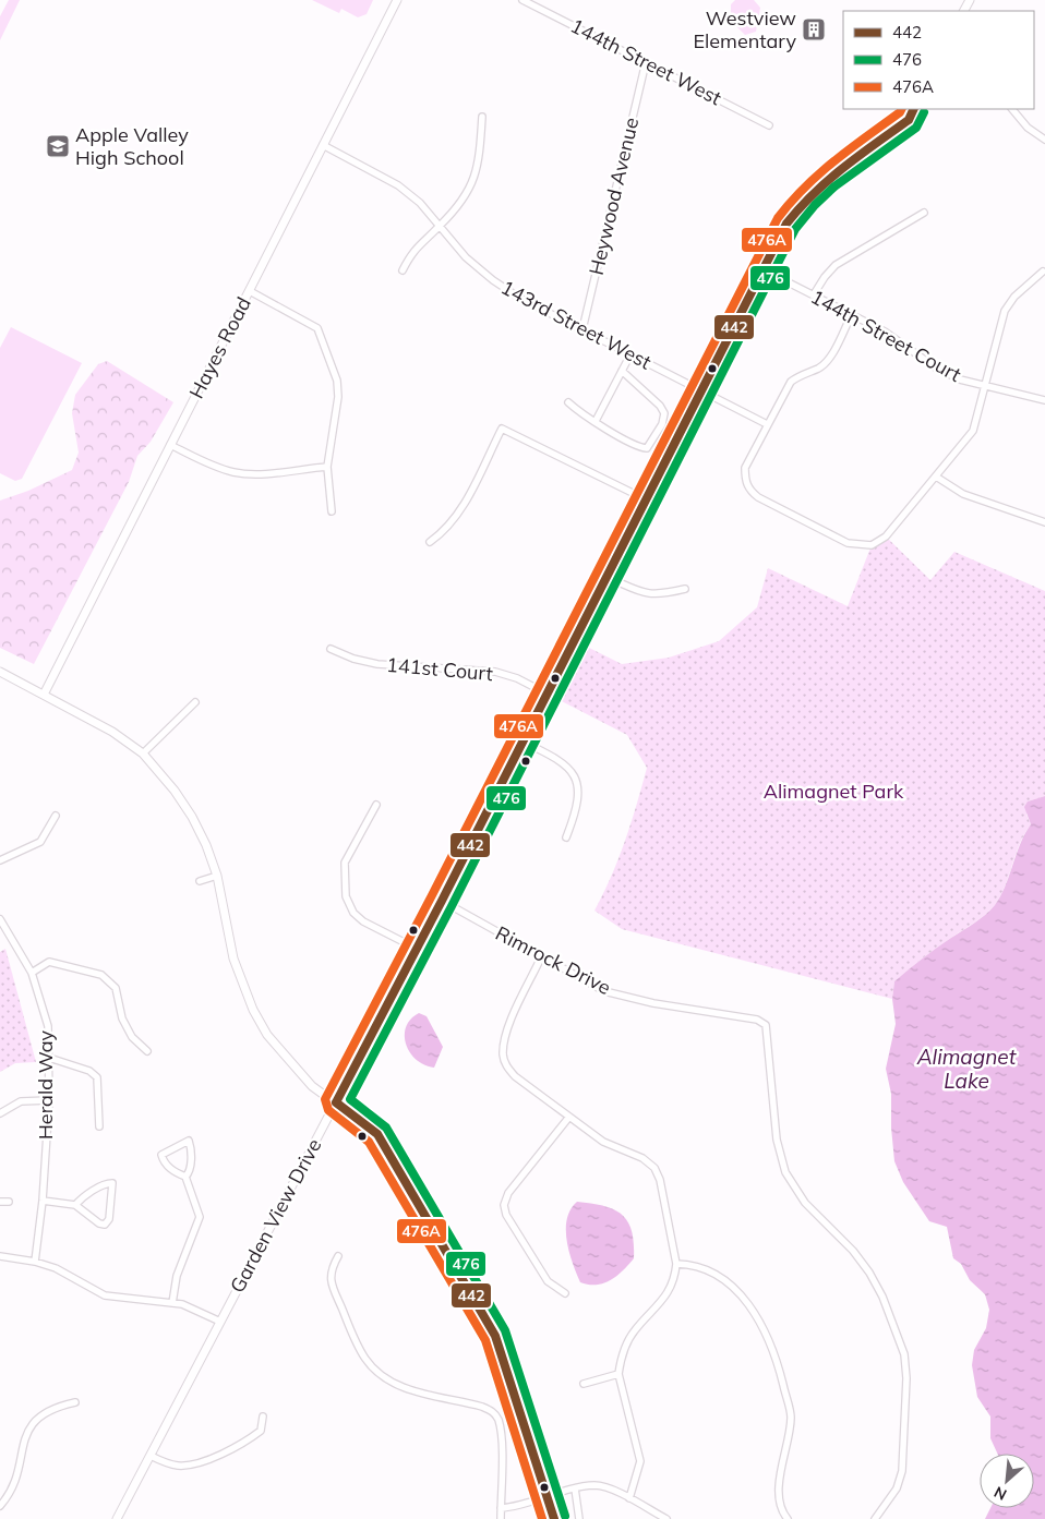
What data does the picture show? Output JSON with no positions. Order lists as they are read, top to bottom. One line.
{"streets":{"street":["144th Street West","Heywood Avenue","143rd Street West","144th Street Court","Hayes Road","141st Court","Rimrock Drive","Herald Way","Garden View Drive"]},"crossings":[["144th Street West","Heywood Avenue"],["Heywood Avenue","143rd Street West"],["143rd Street West","Hayes Road"],["143rd Street West","Garden View Drive"],["144th Street Court","Garden View Drive"],["141st Court","Garden View Drive"],["Rimrock Drive","Garden View Drive"]],"water":["Alimagnet Lake"],"parks":["Alimagnet Park"],"places":{"building":["Westview Elementary"],"school or university":["Apple Valley High School"]},"lines":["transit line 442","transit line 476A","transit line 476"],"legend":["442","476","476A"],"north":"bottom left"}
